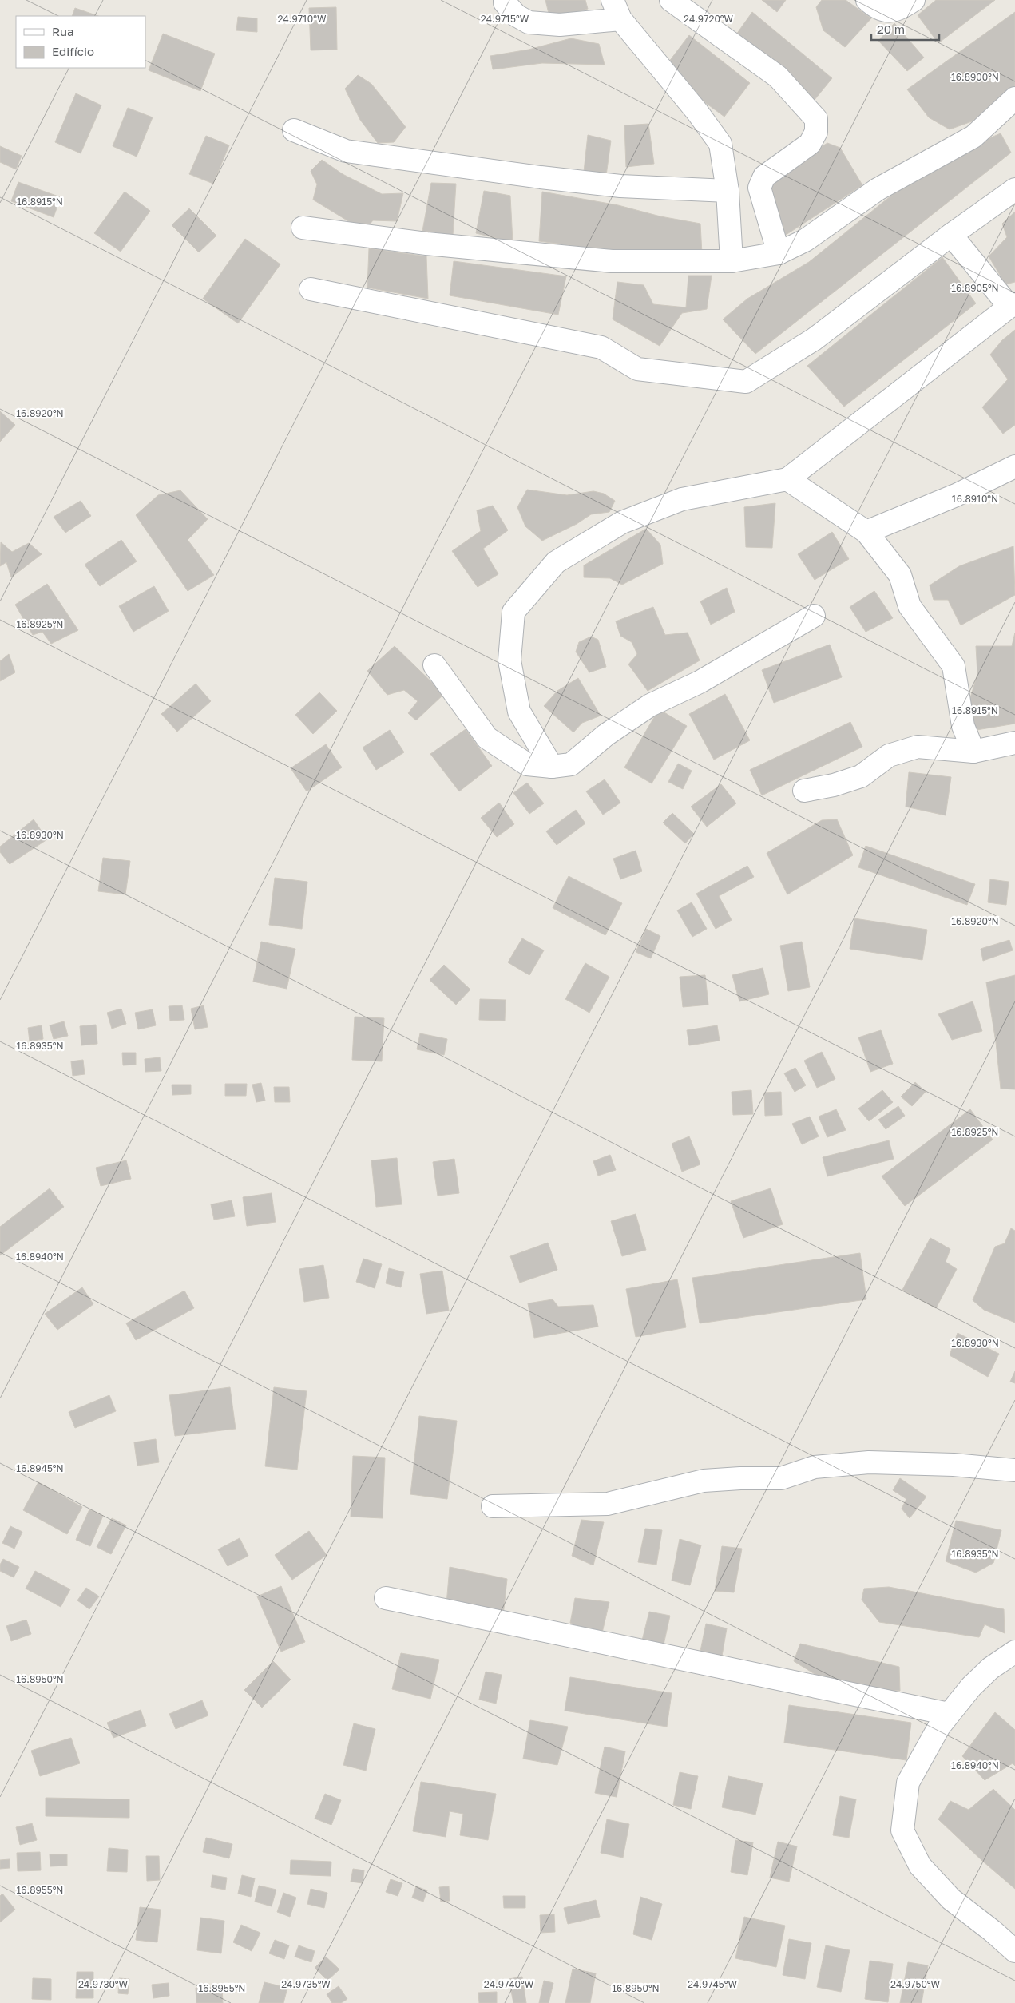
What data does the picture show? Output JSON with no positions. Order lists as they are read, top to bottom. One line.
{"legend":["Rua","Edifício"],"scale_bar":"20 m","coordinates":["24.9710°W","24.9715°W","24.9720°W","16.8900°N","16.8915°N","16.8905°N","16.8920°N","16.8910°N","16.8925°N","16.8930°N","16.8935°N","16.8940°N","16.8945°N","16.8950°N","16.8955°N","24.9730°W","24.9735°W","24.9740°W","24.9745°W","24.9750°W"]}
